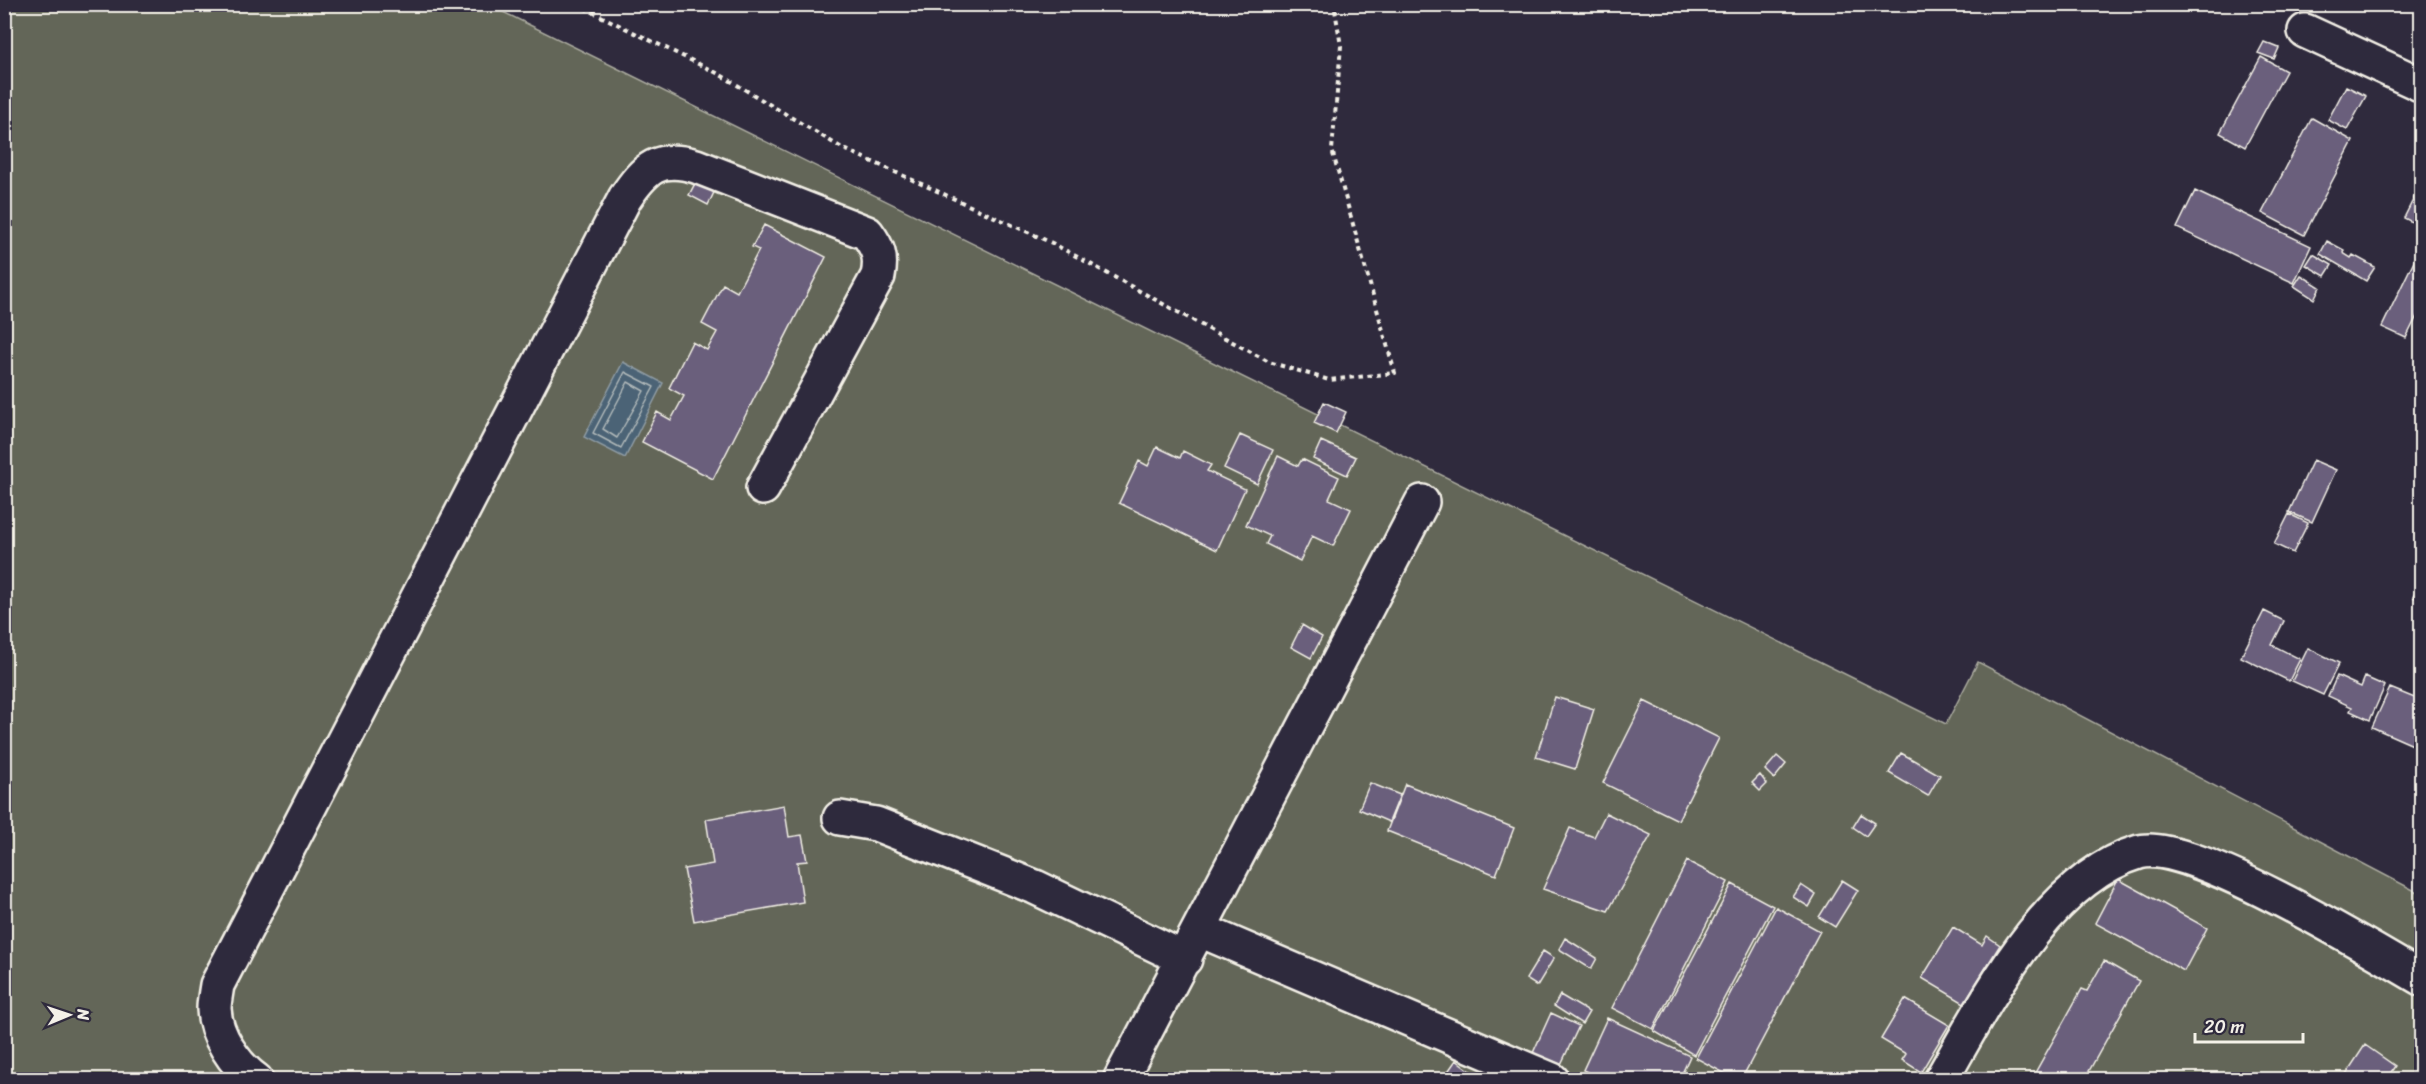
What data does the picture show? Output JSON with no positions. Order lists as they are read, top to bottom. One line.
{"scale_bar":"20 m","north":"right"}
